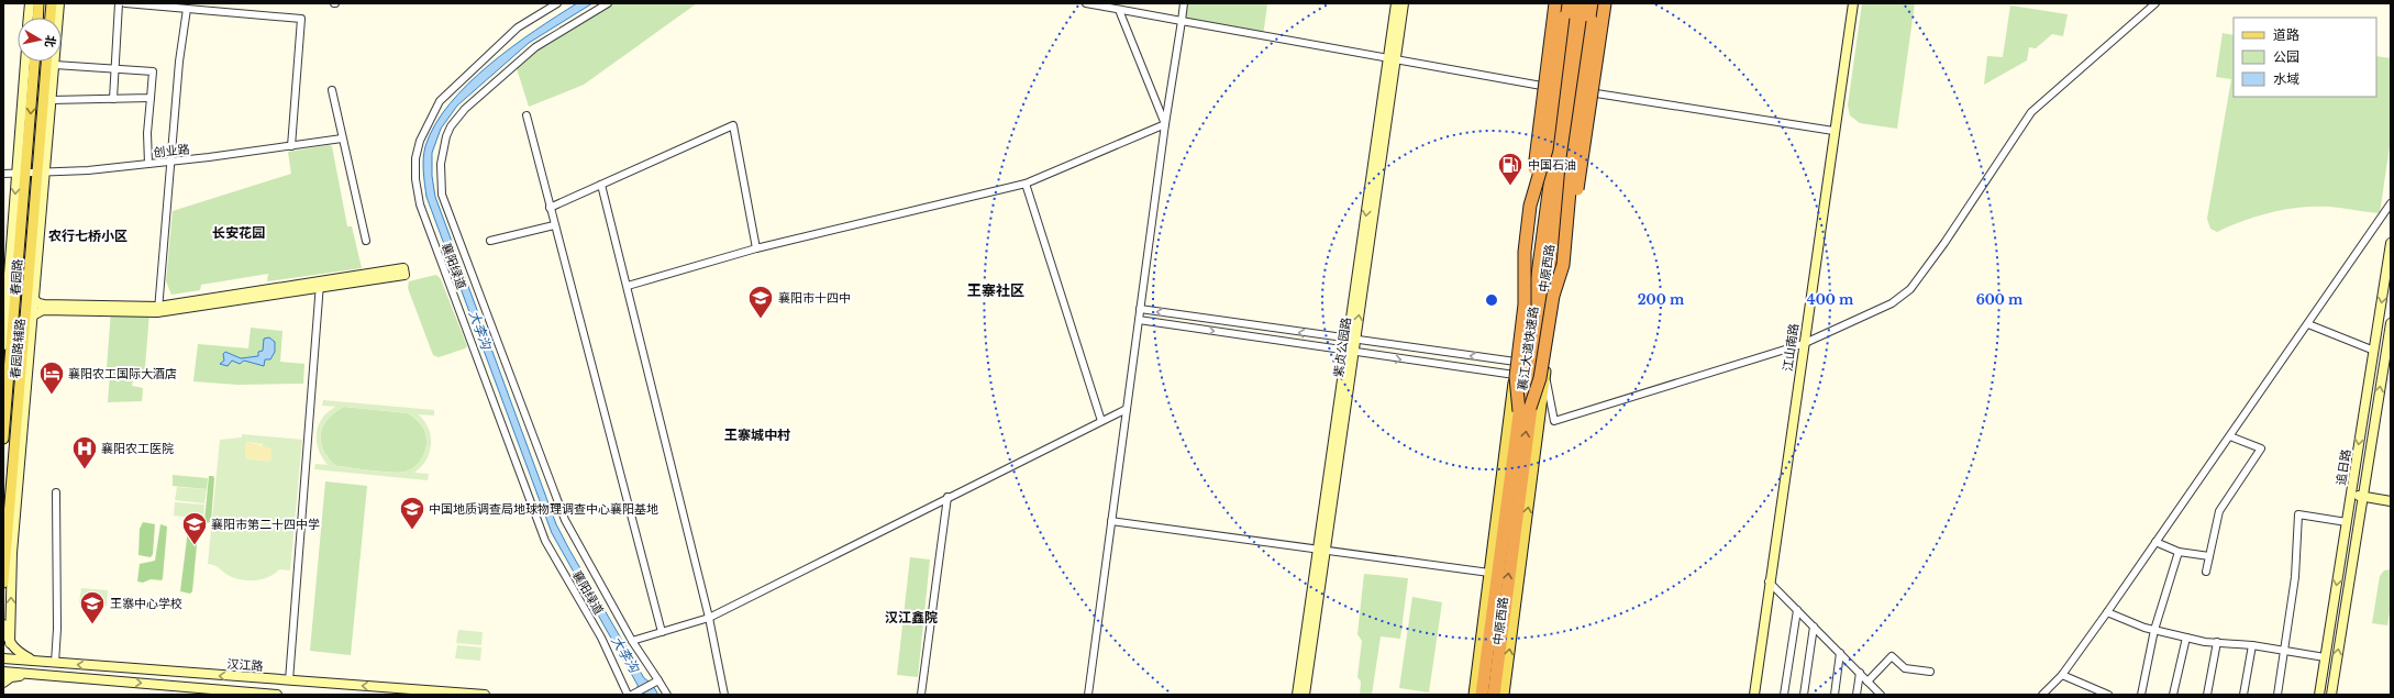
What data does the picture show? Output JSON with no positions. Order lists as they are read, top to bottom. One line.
{"streets":{"highway":["襄江大道快速路"],"main road":["中原西路","春园路"],"street":["创业路","襄阳绿道","紫贞公园路","江山南路","春园路辅路","追日路","汉江路"]},"crossings":[["创业路","春园路"],["春园路","春园路辅路"]],"districts":["长安花园","农行七桥小区","王寨社区","王寨城中村","汉江鑫院"],"water":["大李沟"],"places":{"fuel station":["中国石油"],"school or university":["襄阳市十四中","中国地质调查局地球物理调查中心襄阳基地","襄阳市第二十四中学","王寨中心学校"],"hotel":["襄阳农工国际大酒店"],"hospital":["襄阳农工医院"]},"legend":["道路","公园","水域"],"north":"right","rings":["200 m","400 m","600 m"]}
